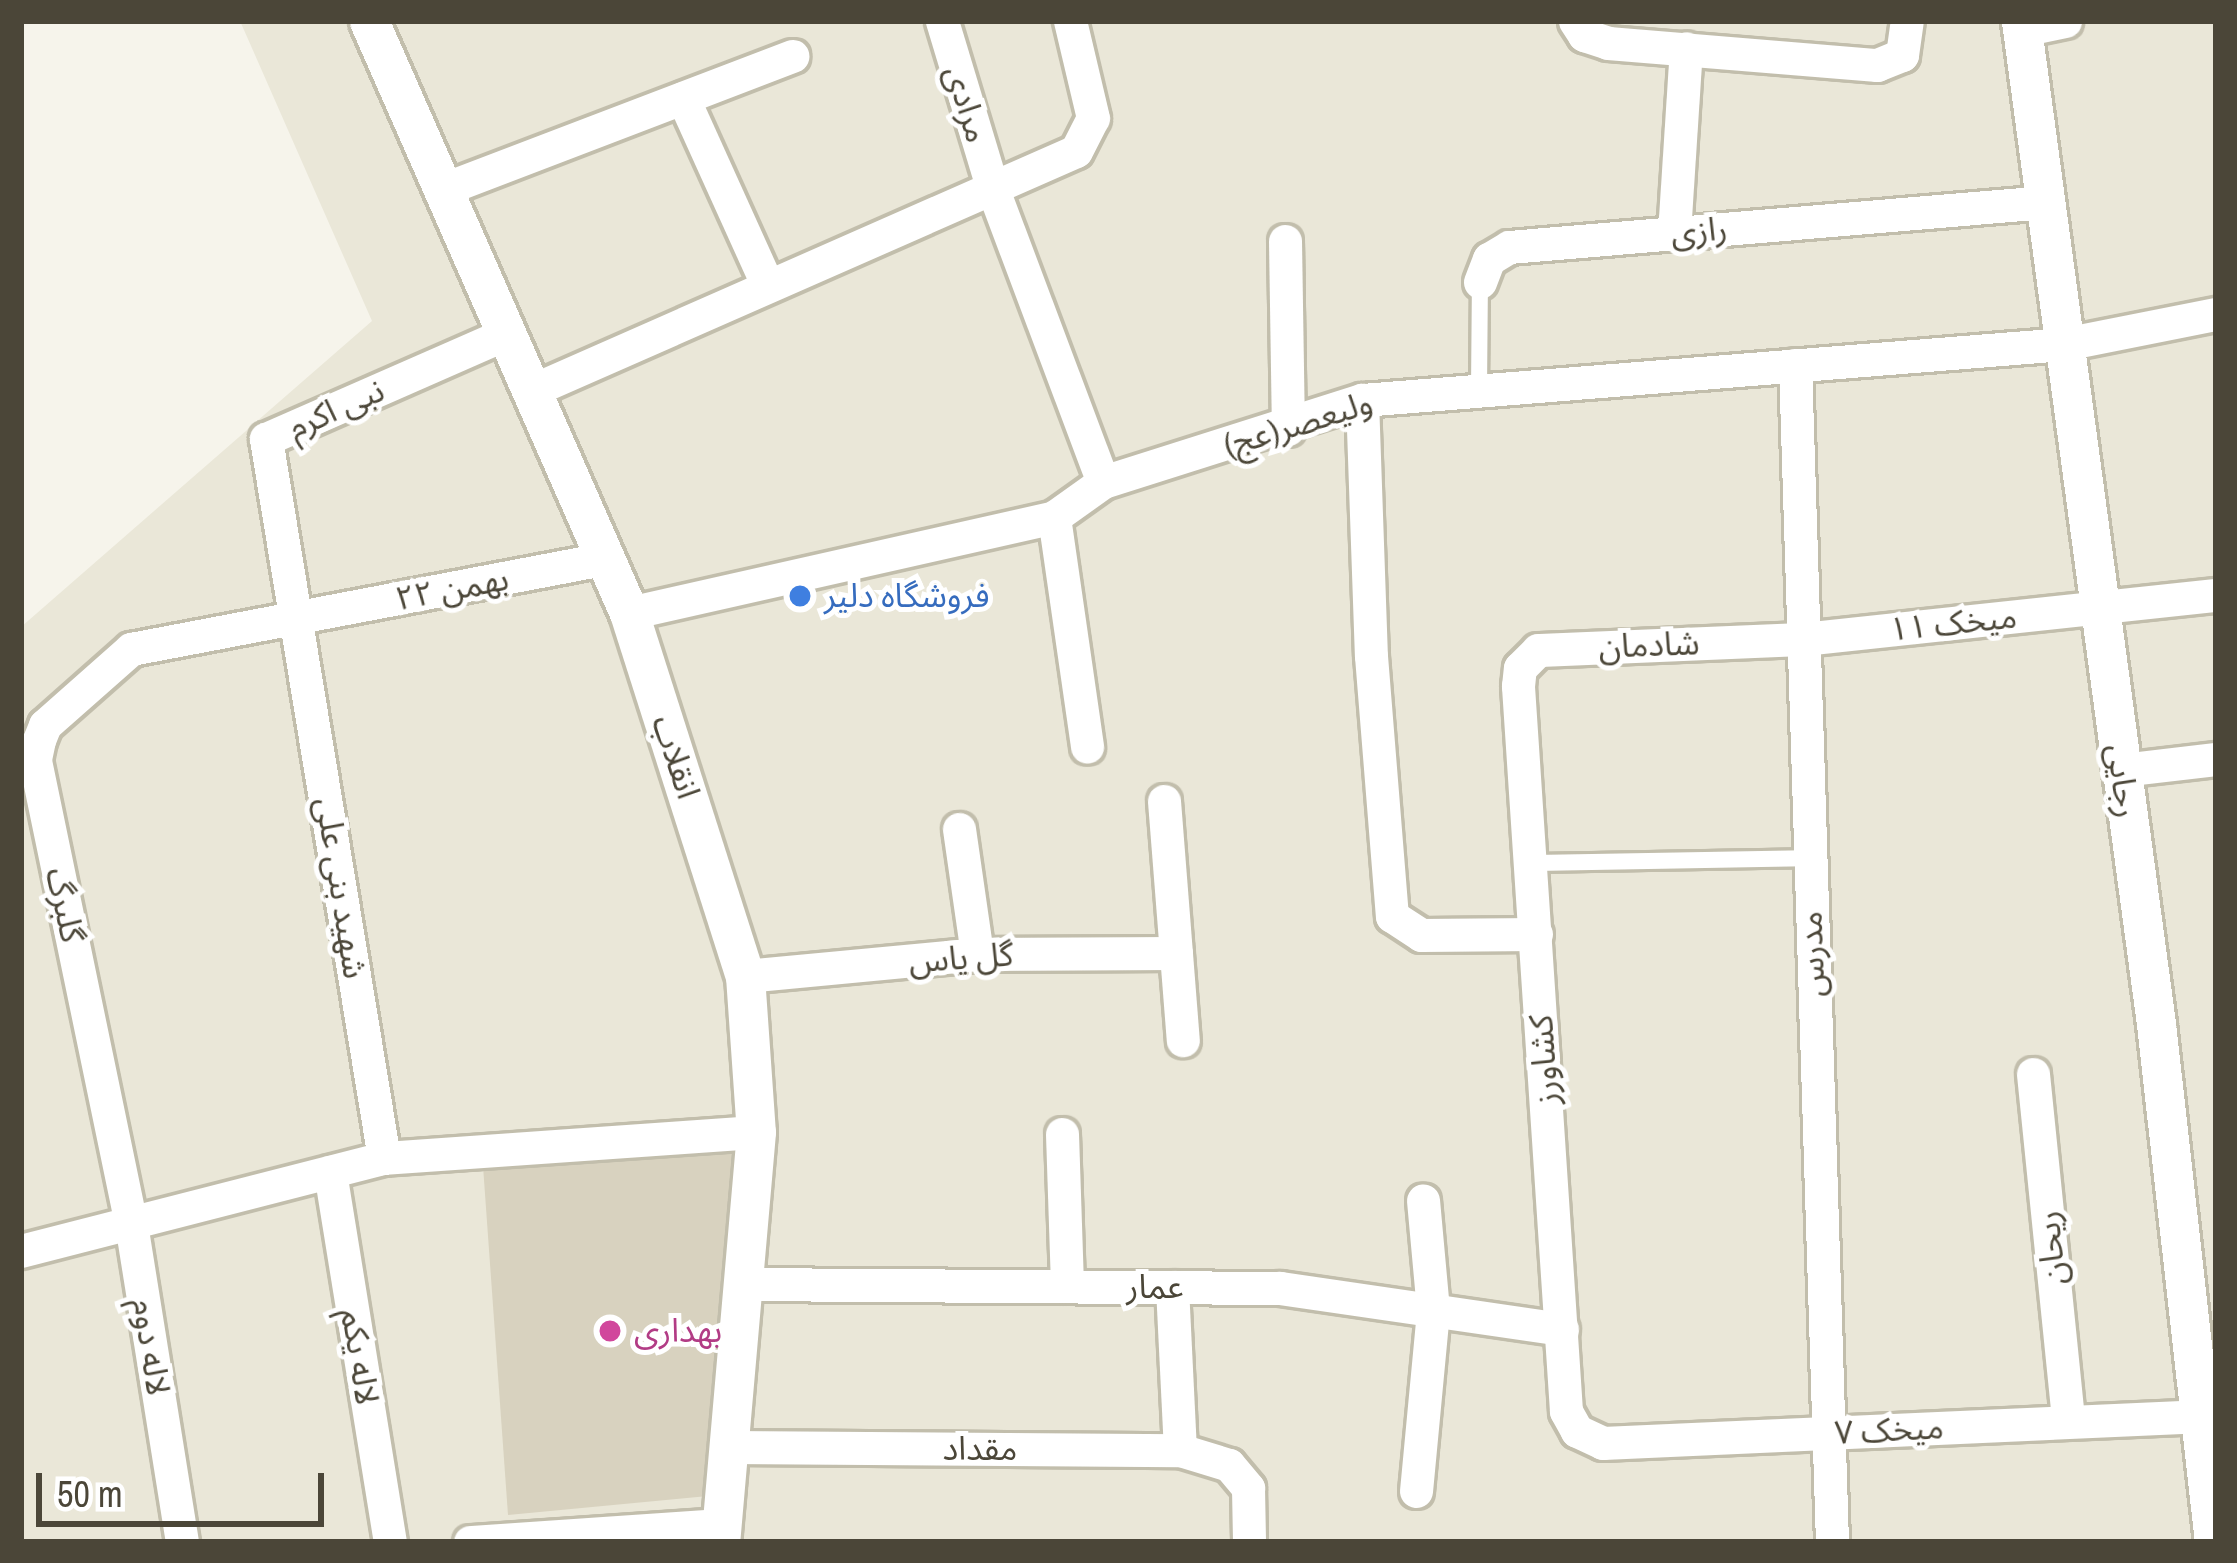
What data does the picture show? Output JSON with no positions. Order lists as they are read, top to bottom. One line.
{"streets":{"street":["مرادی","رازی","نبی اکرم","ولیعصر(عج)","۲۲ بهمن","میخک ۱۱","شادمان","انقلاب","رجایی","شهید بنی علی","گلبرگ","مدرس","گل یاس","کشاورز","ریحان","عمار","لاله دوم","لاله یکم","میخک ۷","مقداد"]},"crossings":[["مرادی","ولیعصر(عج)"],["رازی","ولیعصر(عج)"],["رازی","رجایی"],["نبی اکرم","۲۲ بهمن"],["نبی اکرم","انقلاب"],["نبی اکرم","شهید بنی علی"],["نبی اکرم","گلبرگ"],["ولیعصر(عج)","انقلاب"],["ولیعصر(عج)","رجایی"],["ولیعصر(عج)","مدرس"],["۲۲ بهمن","انقلاب"],["۲۲ بهمن","شهید بنی علی"],["۲۲ بهمن","گلبرگ"],["میخک ۱۱","شادمان"],["میخک ۱۱","رجایی"],["میخک ۱۱","مدرس"],["شادمان","مدرس"],["شادمان","کشاورز"],["انقلاب","گل یاس"],["انقلاب","عمار"],["انقلاب","مقداد"],["رجایی","میخک ۷"],["شهید بنی علی","گلبرگ"],["گلبرگ","لاله دوم"],["مدرس","میخک ۷"],["کشاورز","عمار"],["کشاورز","میخک ۷"],["ریحان","میخک ۷"]],"places":["فروشگاه دلیر","بهداری"],"scale_bar":"50 m"}
